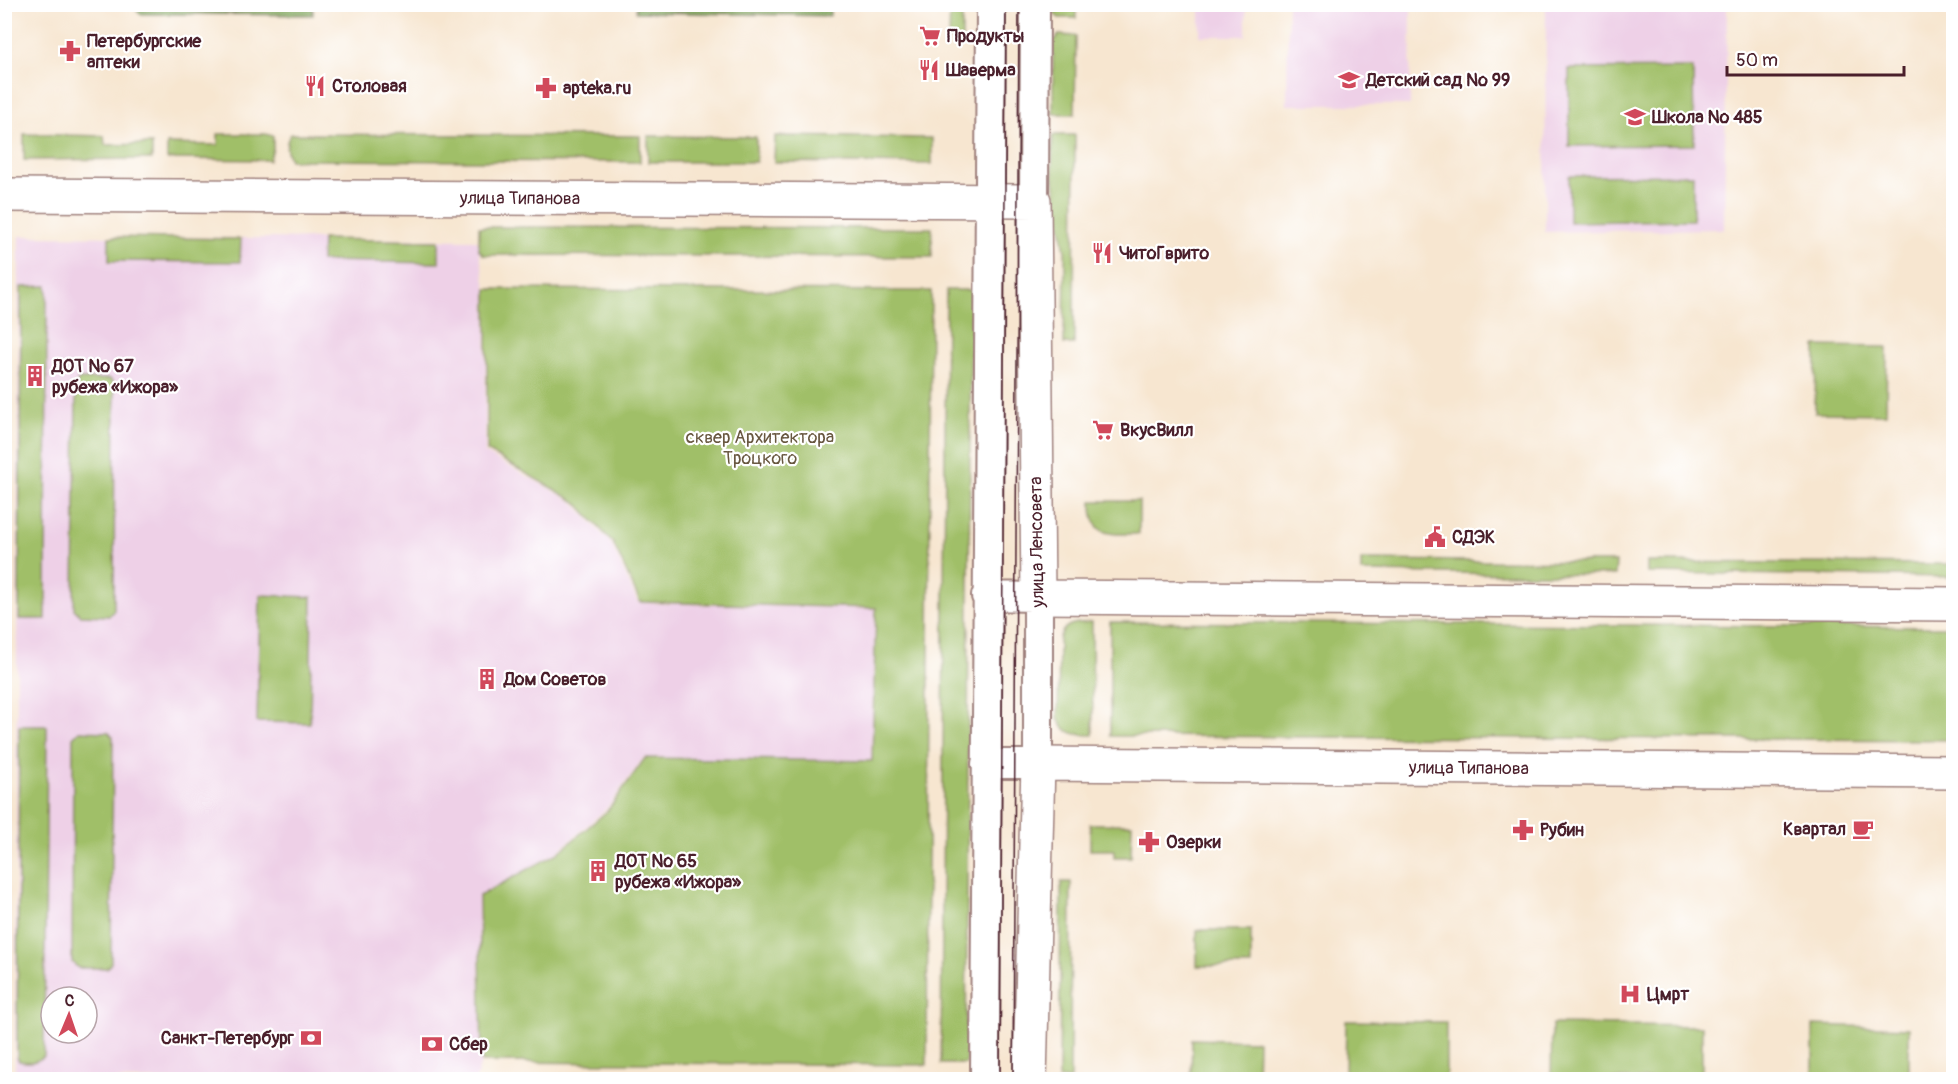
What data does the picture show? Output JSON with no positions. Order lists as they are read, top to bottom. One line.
{"streets":{"main road":["улица Типанова","улица Ленсовета"]},"crossings":[["улица Типанова","улица Ленсовета"]],"parks":["сквер Архитектора Троцкого"],"places":{"supermarket":["Продукты","ВкусВилл"],"pharmacy":["Петербургские аптеки","apteka.ru","Рубин","Озерки"],"restaurant":["Шаверма","Столовая","ЧитоГврито"],"school or university":["Детский сад № 99","Школа № 485"],"building":["ДОТ № 67 рубежа «Ижора»","Дом Советов","ДОТ № 65 рубежа «Ижора»"],"public building":["СДЭК"],"cafe":["Квартал"],"hospital":["Цмрт"],"bank":["Санкт-Петербург","Сбер"]},"scale_bar":"50 m","north":"top"}
